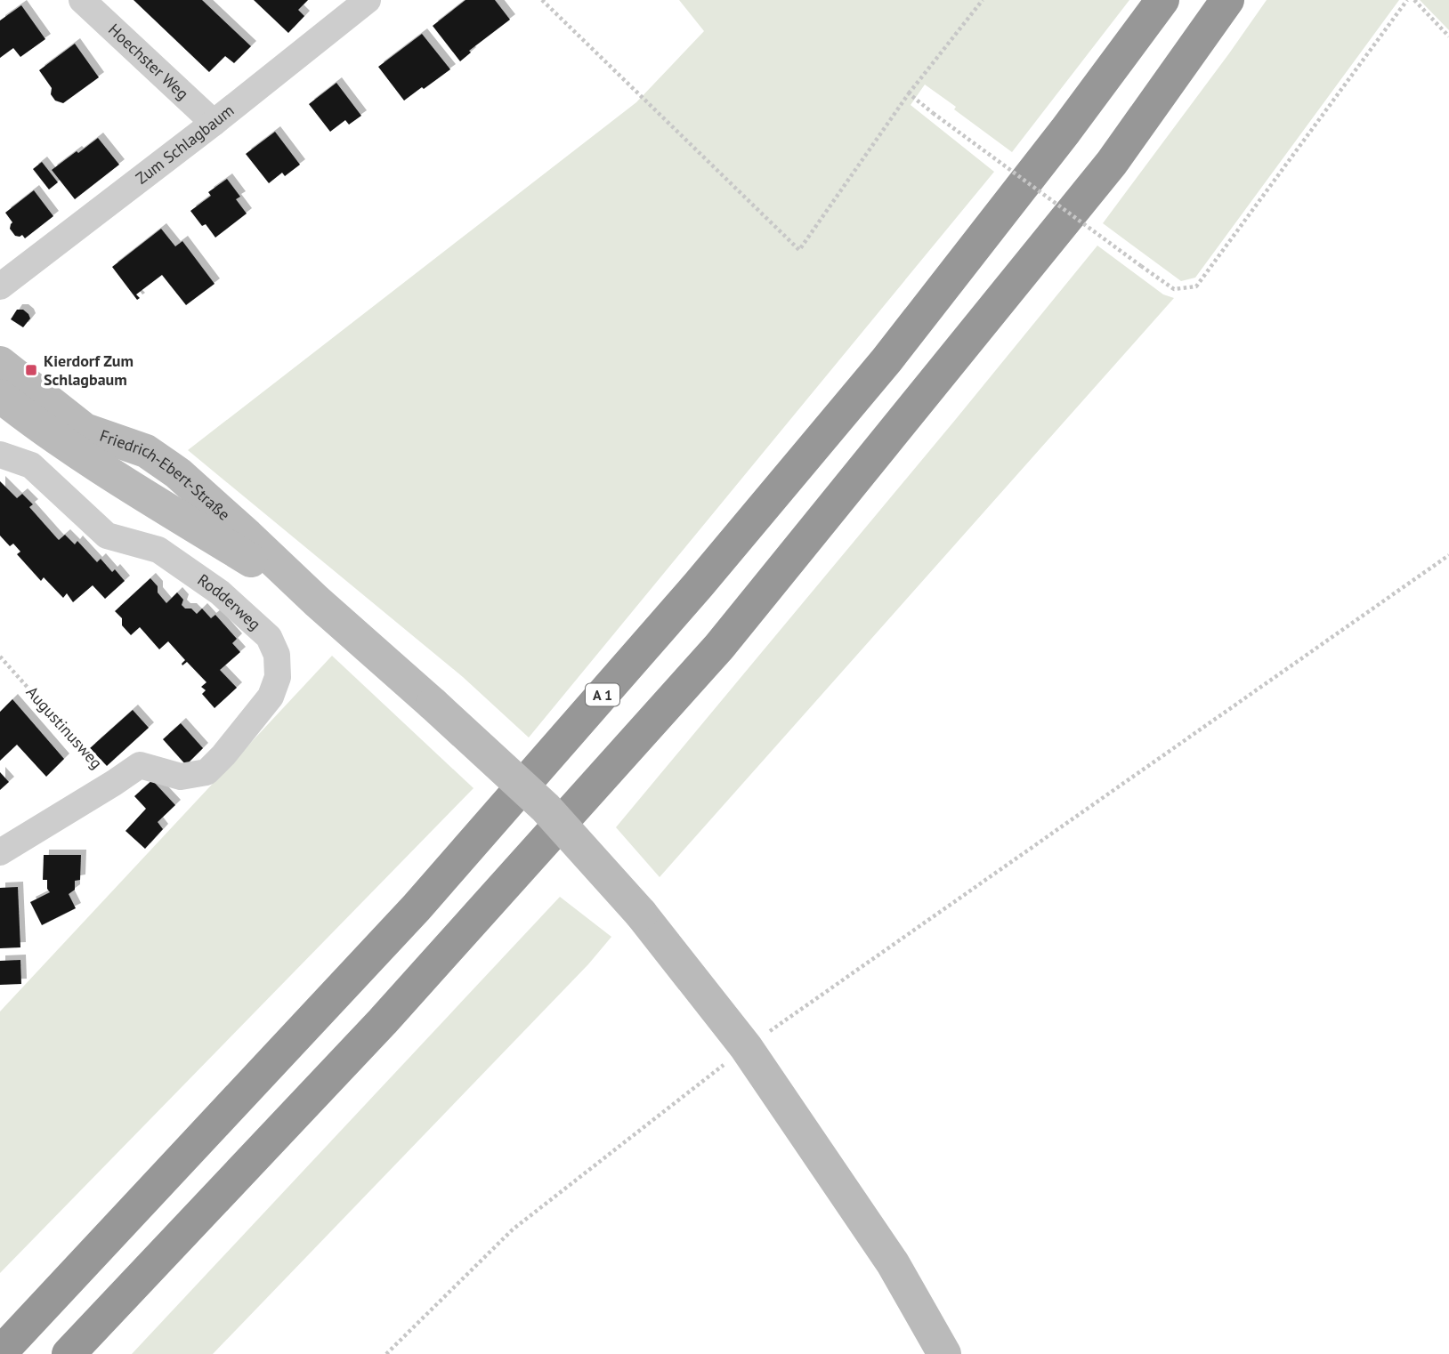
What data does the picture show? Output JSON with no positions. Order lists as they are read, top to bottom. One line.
{"streets":{"highway":["A 1"],"main road":["Friedrich-Ebert-Straße"],"street":["Hoechster Weg","Zum Schlagbaum","Rodderweg","Augustinusweg"]},"crossings":[["Hoechster Weg","Zum Schlagbaum"],["Rodderweg","Augustinusweg"]],"places":{"transit":["Kierdorf Zum Schlagbaum"]}}
